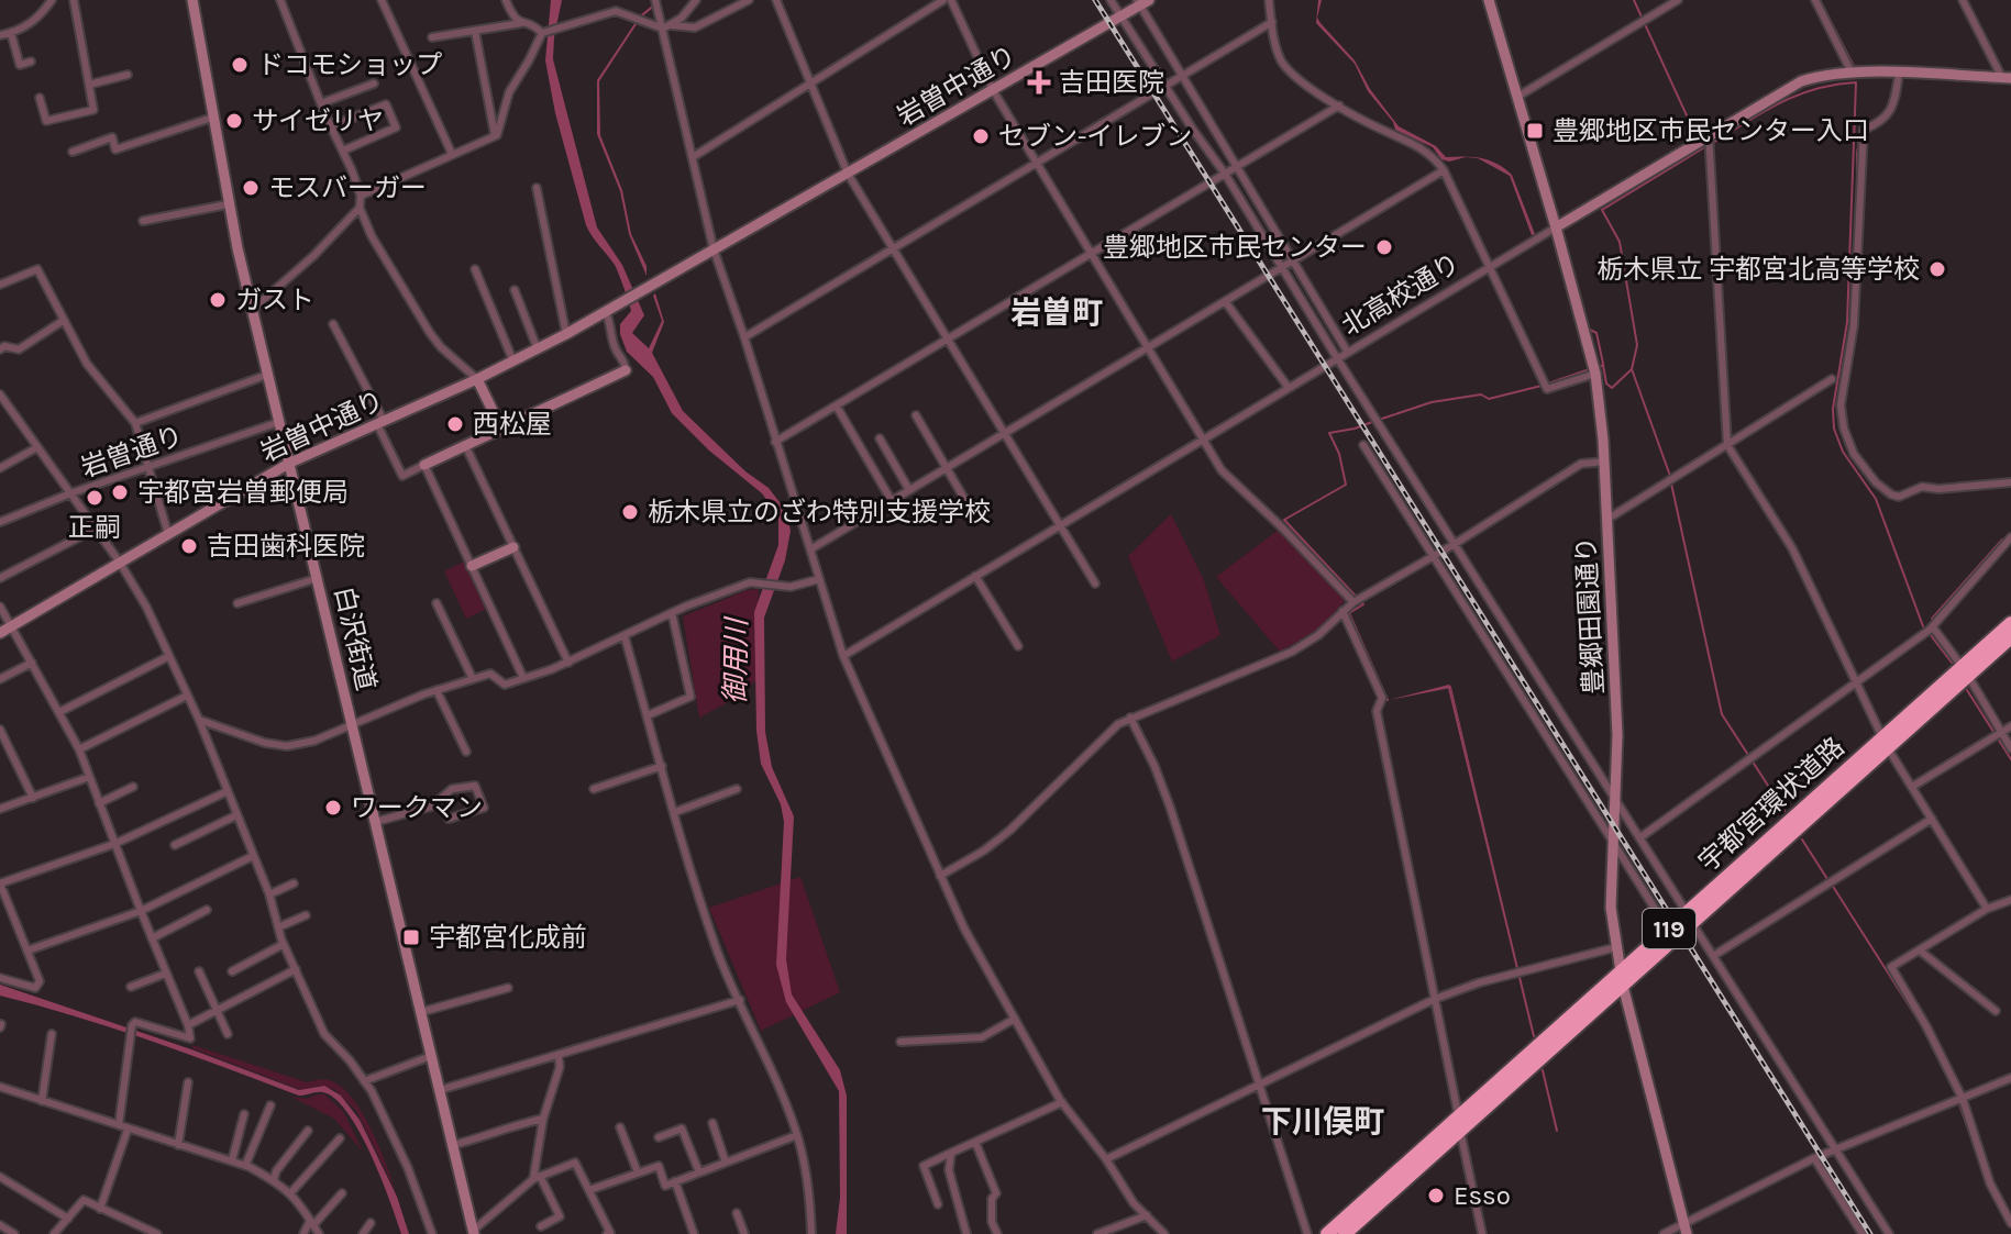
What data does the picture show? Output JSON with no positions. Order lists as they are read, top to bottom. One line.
{"streets":{"highway":["宇都宮環状道路","119"],"street":["岩曽中通り","北高校通り","岩曽通り","豊郷田園通り","白沢街道"]},"crossings":[["岩曽中通り","白沢街道"],["北高校通り","豊郷田園通り"],["岩曽通り","白沢街道"],["豊郷田園通り","宇都宮環状道路"]],"districts":["岩曽町","下川俣町"],"water":["御用川"],"places":{"other":["ドコモショップ","サイゼリヤ","セブン-イレブン","モスバーガー","豊郷地区市民センター","栃木県立 宇都宮北高等学校","ガスト","西松屋","宇都宮岩曽郵便局","正嗣","栃木県立のざわ特別支援学校","吉田歯科医院","ワークマン","Esso"],"health":["吉田医院"],"transit":["豊郷地区市民センター入口","宇都宮化成前"]}}
